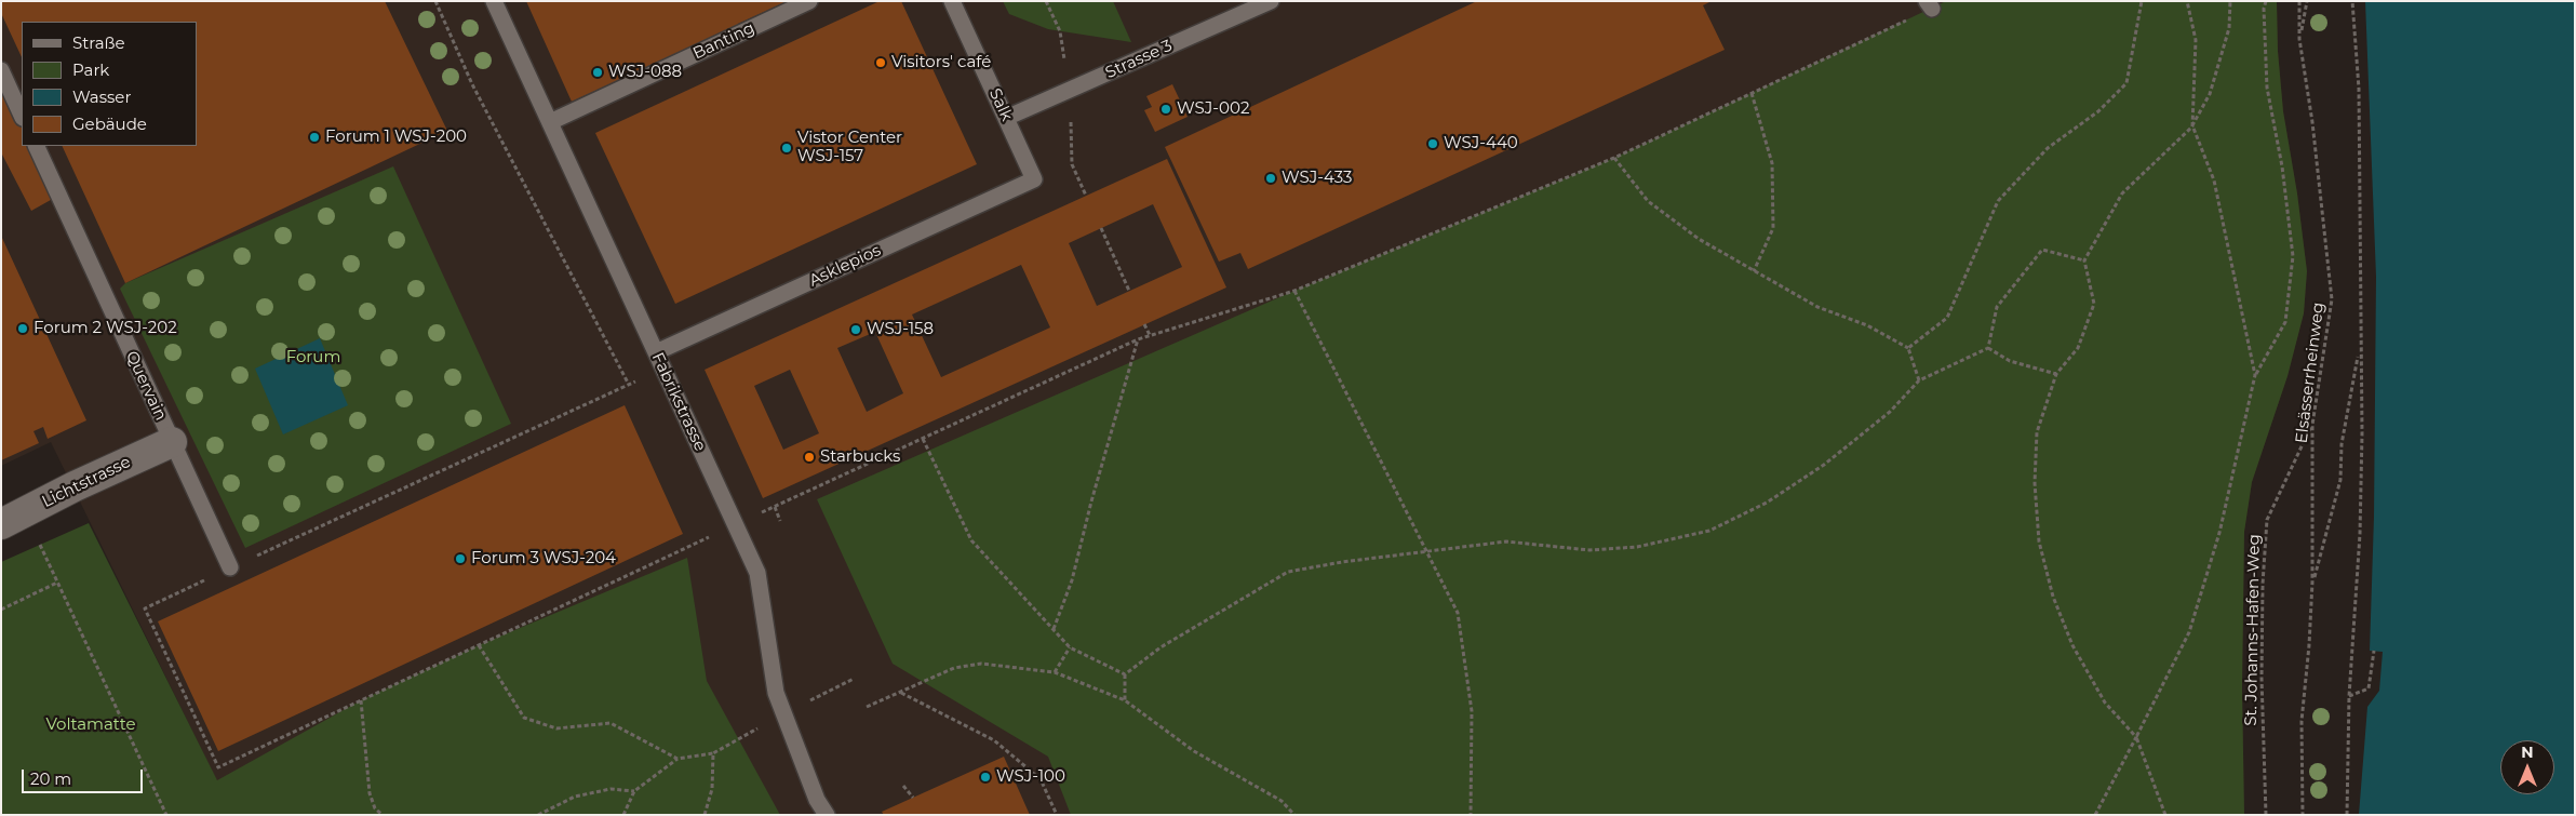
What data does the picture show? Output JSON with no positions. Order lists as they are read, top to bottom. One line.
{"streets":{"street":["Lichtstrasse"],"lane":["Banting","Strasse 3","Salk","Asklepios","Quervain","Fabrikstrasse"],"path":["Elsässerrheinweg","St. Johanns-Hafen-Weg"]},"crossings":[["Banting","Fabrikstrasse"],["Strasse 3","Salk"],["Salk","Asklepios"],["Asklepios","Fabrikstrasse"],["Elsässerrheinweg","St. Johanns-Hafen-Weg"],["Quervain","Lichtstrasse"]],"parks":["Forum","Voltamatte"],"places":["Visitors' café","WSJ-088","WSJ-002","Forum 1 WSJ-200","WSJ-440","Vistor Center WSJ-157","WSJ-433","Forum 2 WSJ-202","WSJ-158","Starbucks","Forum 3 WSJ-204","WSJ-100"],"legend":["Straße","Park","Wasser","Gebäude"],"scale_bar":"20 m","north":"top"}
